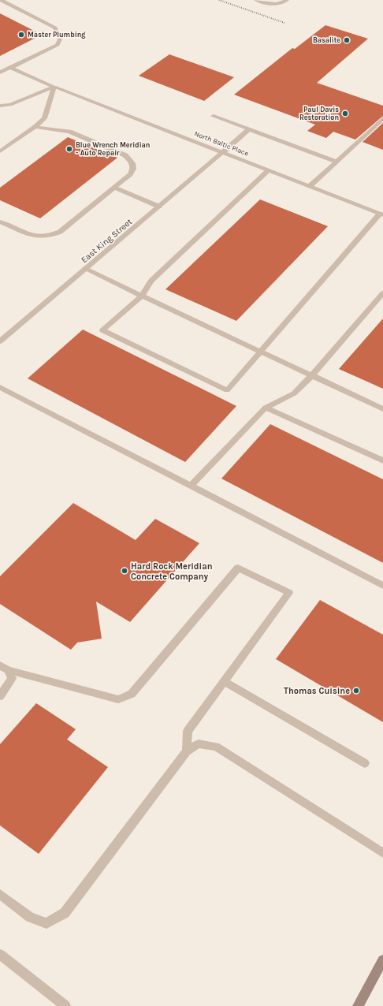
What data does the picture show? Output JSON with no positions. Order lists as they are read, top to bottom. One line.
{"streets":{"street":["North Baltic Place","East King Street"]},"crossings":[["North Baltic Place","East King Street"]],"places":["Master Plumbing","Basalite","Paul Davis Restoration","Blue Wrench Meridian - Auto Repair","Hard Rock Meridian Concrete Company","Thomas Cuisine"]}
